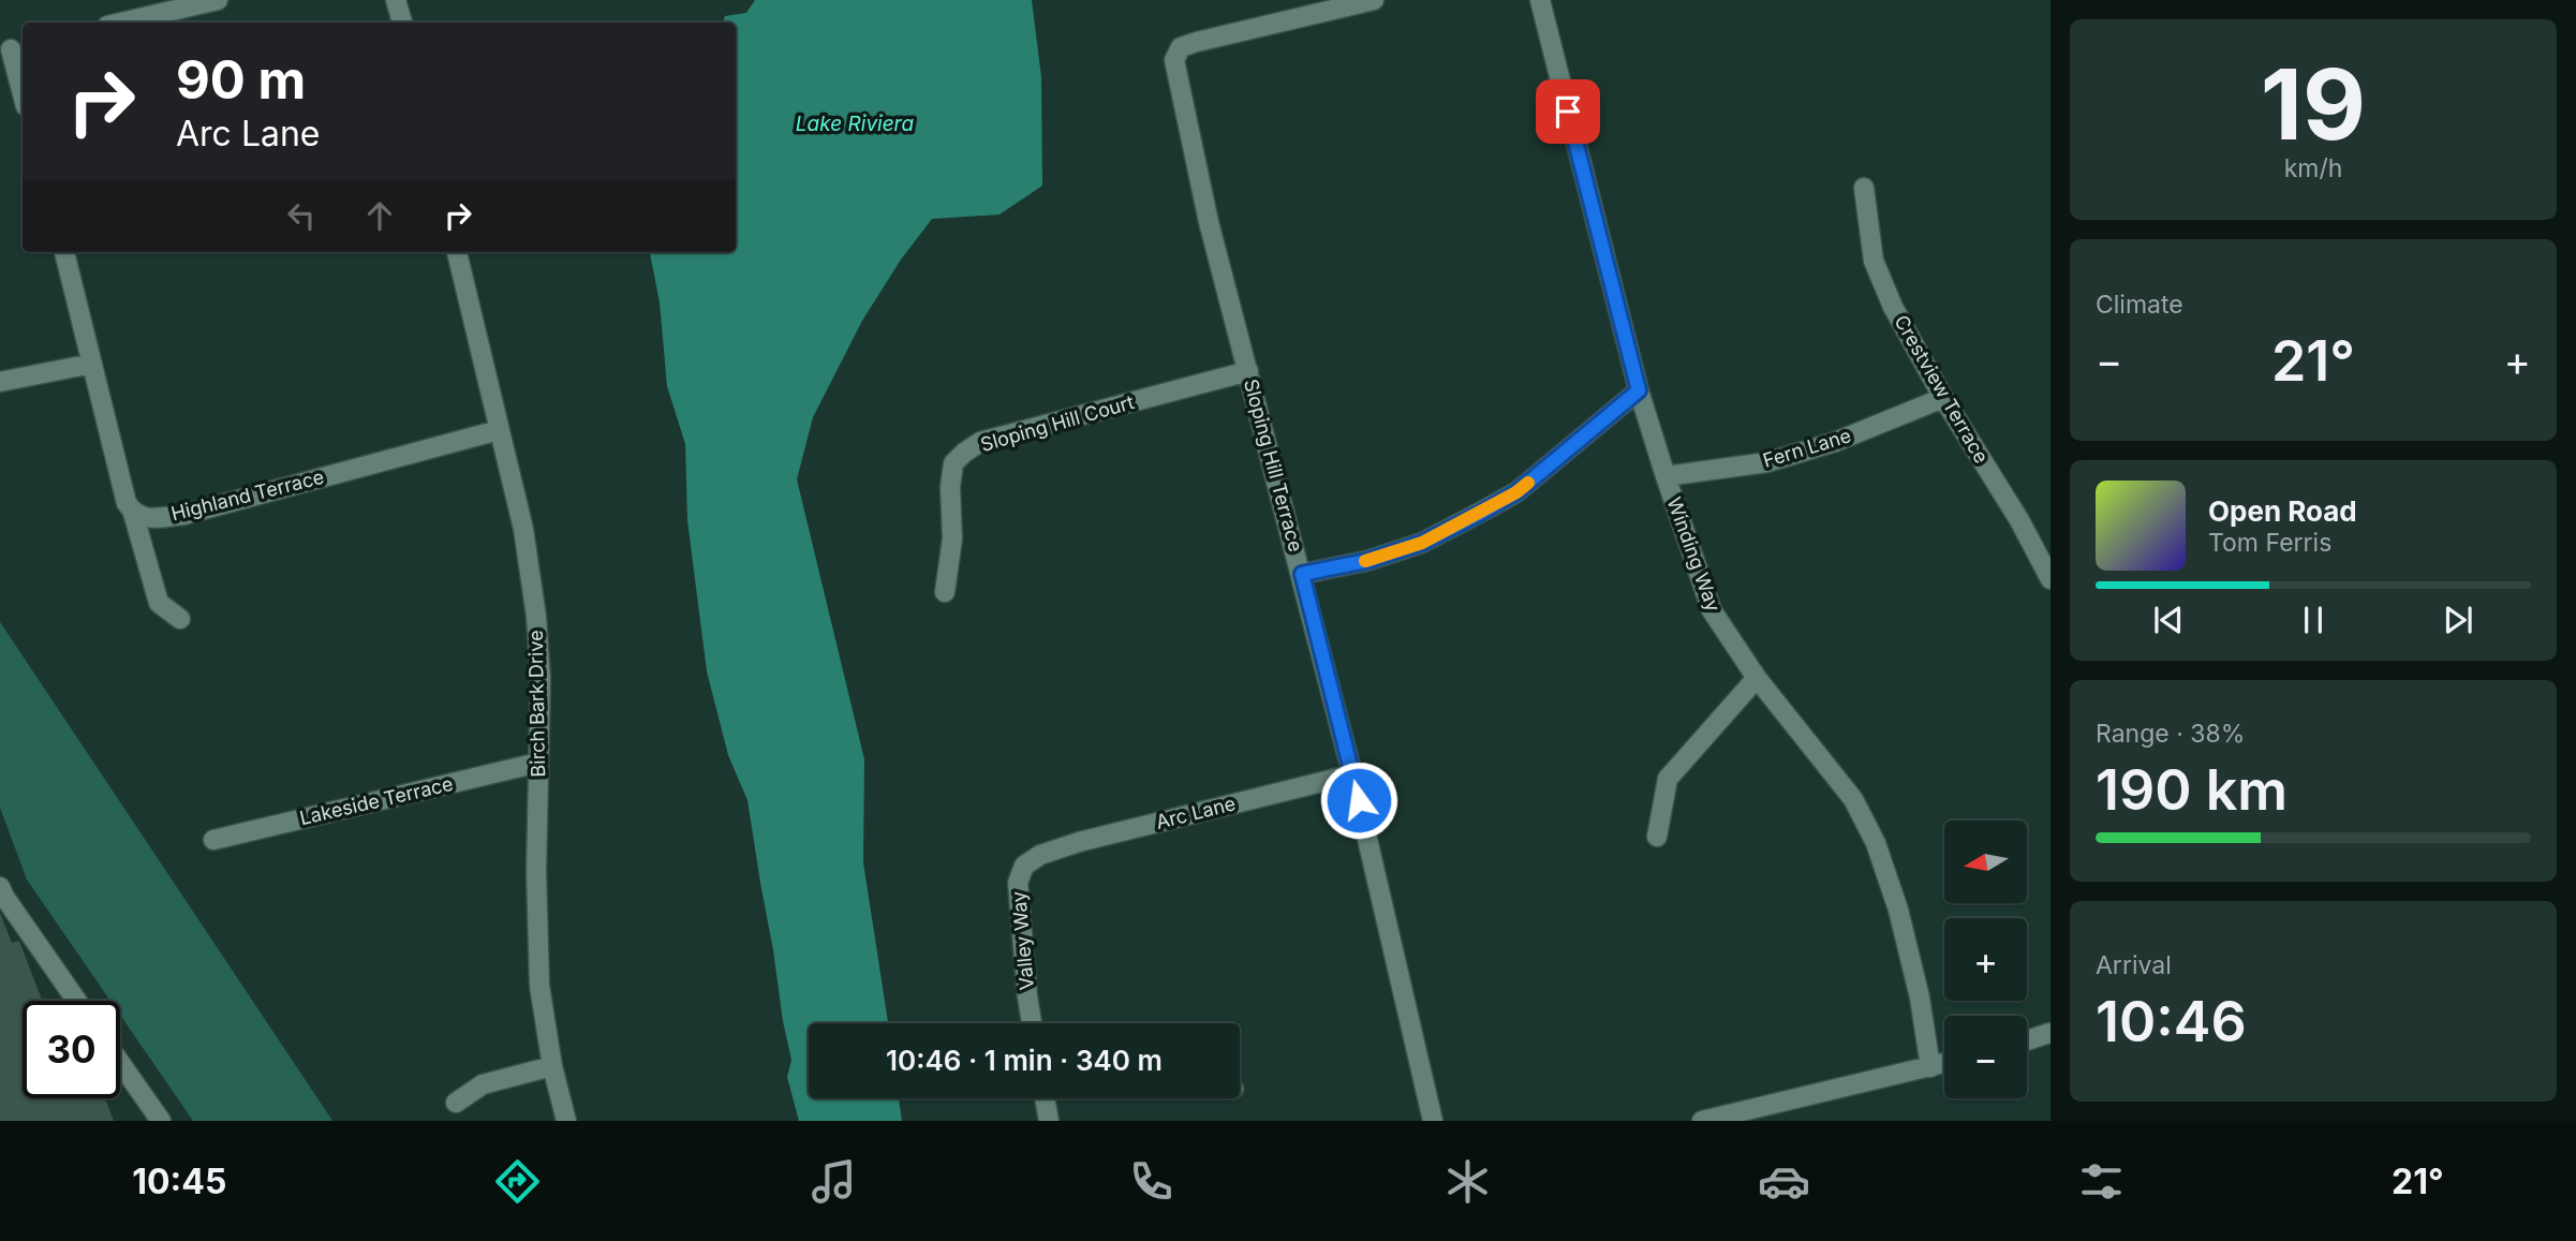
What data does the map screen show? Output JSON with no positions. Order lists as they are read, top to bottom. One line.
{"streets":{"street":["Crestview Terrace","Sloping Hill Court","Fern Lane","Sloping Hill Terrace","Highland Terrace","Winding Way","Birch Bark Drive","Lakeside Terrace","Arc Lane","Valley Way"]},"crossings":[["Crestview Terrace","Fern Lane"],["Sloping Hill Court","Sloping Hill Terrace"],["Fern Lane","Winding Way"],["Sloping Hill Terrace","Arc Lane"],["Highland Terrace","Birch Bark Drive"],["Birch Bark Drive","Lakeside Terrace"],["Arc Lane","Valley Way"]],"water":["Lake Riviera"],"north":"left","page":{"tile":[["19","km/h"],"Climate",["Range · 38%","190 km"],["Arrival","10:46"]],"turn":["90 m","Arc Lane"],"heat":["−","21°","+"],"song":["Open Road","Tom Ferris"],"map_buttons":["+","−"],"limit":"30","trip":"10:46 · 1 min · 340 m","tabs":["10:45","21°"]}}
